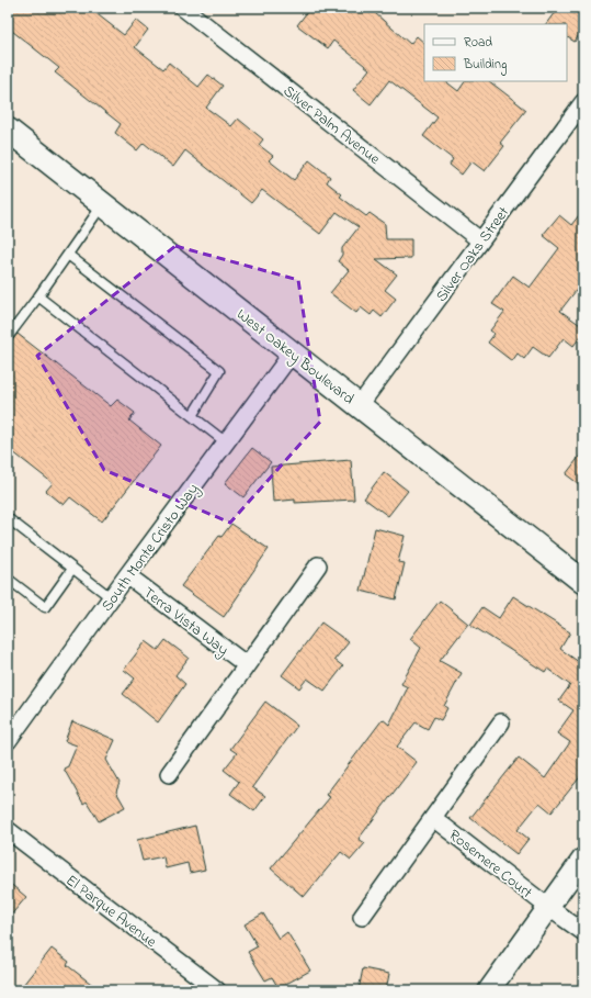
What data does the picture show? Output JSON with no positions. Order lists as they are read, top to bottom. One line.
{"streets":{"main road":["West Oakey Boulevard"],"street":["Silver Palm Avenue","Silver Oaks Street","South Monte Cristo Way","Terra Vista Way","Rosemere Court","El Parque Avenue"]},"crossings":[["Silver Palm Avenue","Silver Oaks Street"],["Silver Oaks Street","West Oakey Boulevard"],["West Oakey Boulevard","South Monte Cristo Way"],["South Monte Cristo Way","Terra Vista Way"]],"legend":["Road","Building"]}
